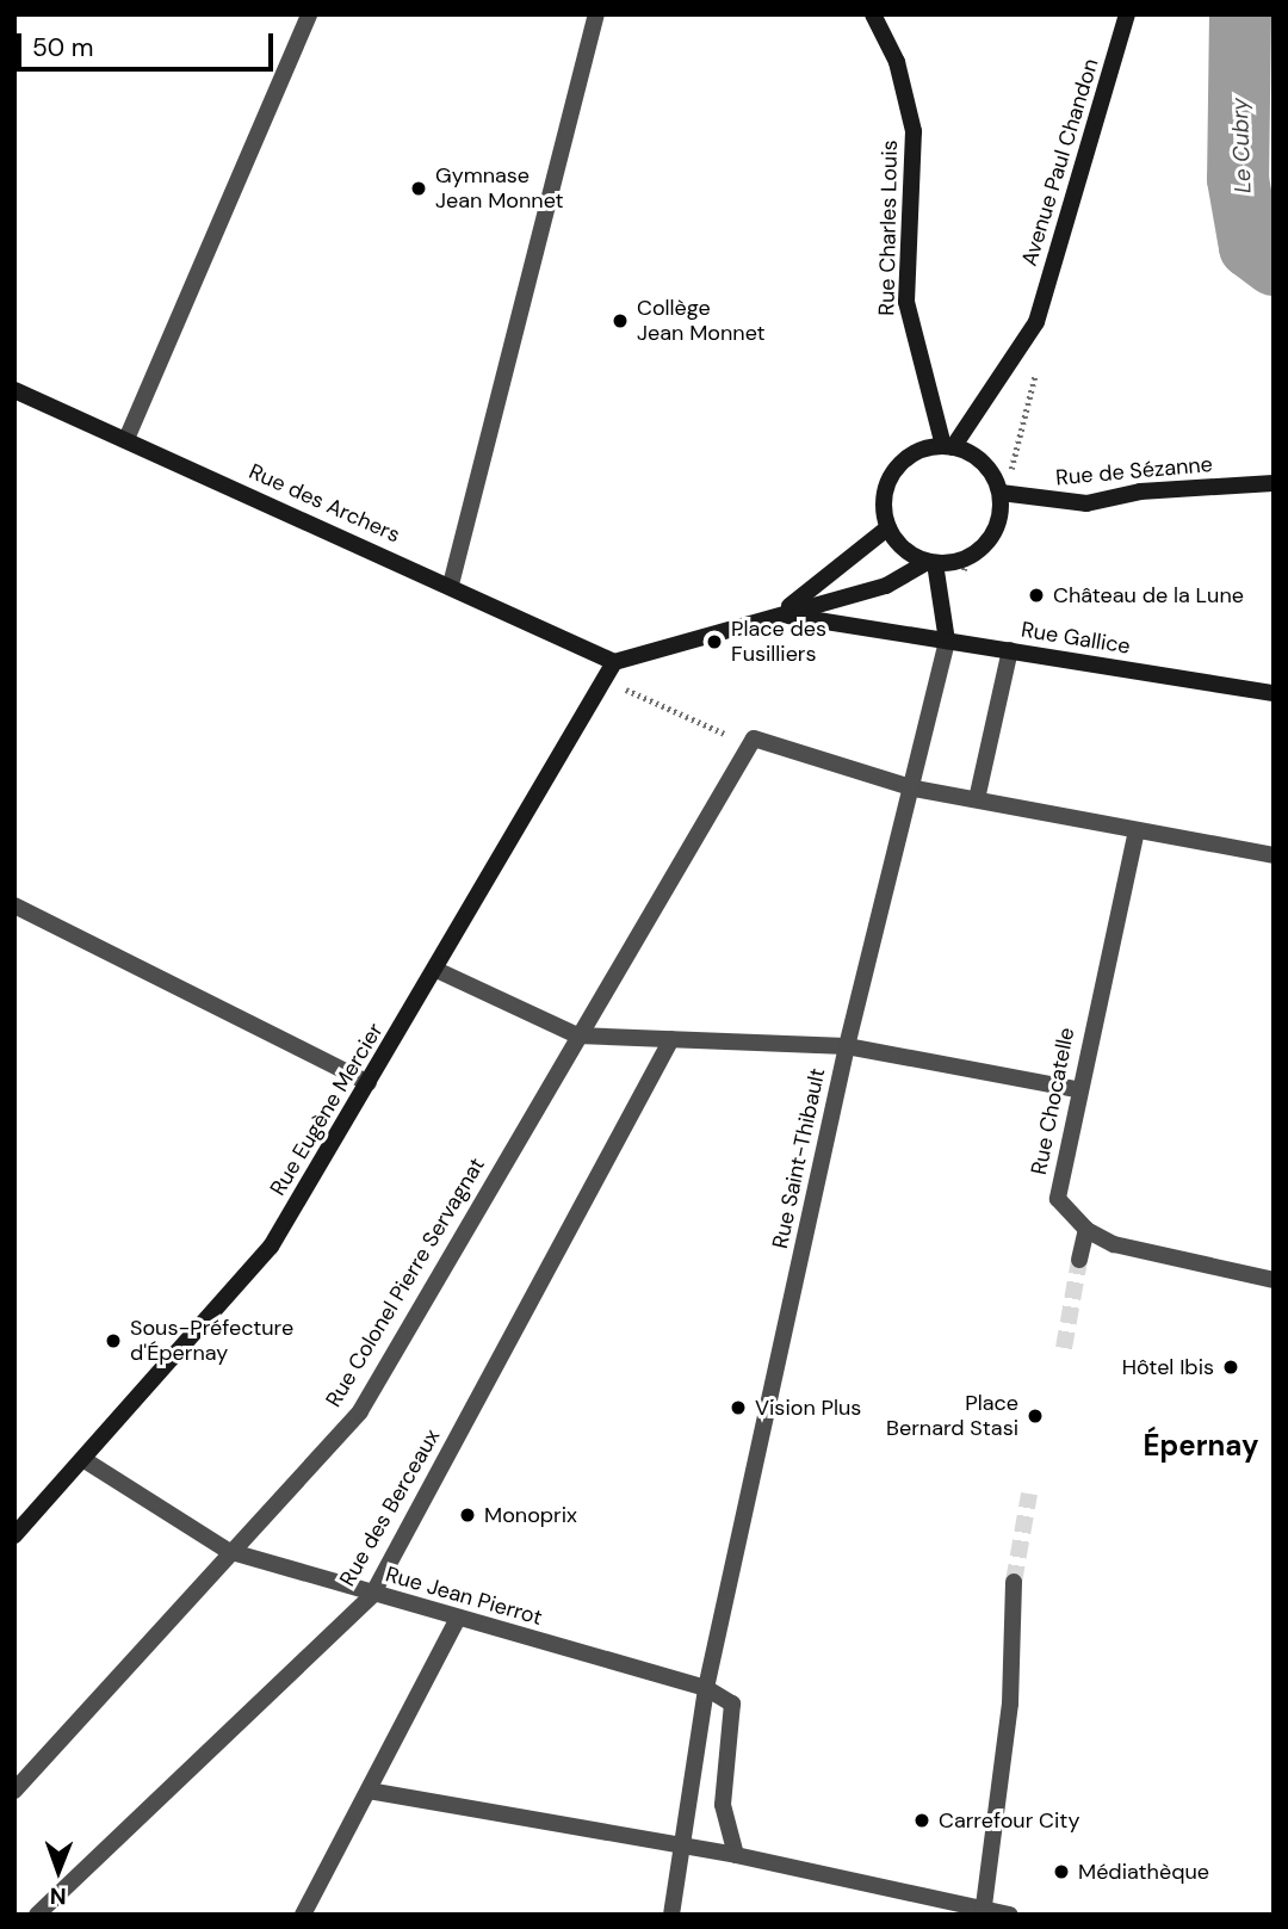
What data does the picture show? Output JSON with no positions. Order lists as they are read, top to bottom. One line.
{"streets":{"main road":["Avenue Paul Chandon","Rue Charles Louis","Rue de Sézanne","Rue des Archers","Rue Gallice","Rue Eugène Mercier"],"street":["Rue Chocatelle","Rue Saint-Thibault","Rue Colonel Pierre Servagnat","Rue des Berceaux","Rue Jean Pierrot"]},"crossings":[["Avenue Paul Chandon","Rue Charles Louis"],["Avenue Paul Chandon","Rue de Sézanne"],["Rue Charles Louis","Rue de Sézanne"],["Rue des Archers","Rue Eugène Mercier"],["Rue Gallice","Rue Saint-Thibault"],["Rue Eugène Mercier","Rue Jean Pierrot"],["Rue Saint-Thibault","Rue Jean Pierrot"],["Rue Colonel Pierre Servagnat","Rue Jean Pierrot"],["Rue des Berceaux","Rue Jean Pierrot"]],"districts":["Épernay"],"water":["Le Cubry"],"places":["Gymnase Jean Monnet","Collège Jean Monnet","Château de la Lune","Place des Fusilliers","Sous-Préfecture d'Épernay","Hôtel Ibis","Vision Plus","Place Bernard Stasi","Monoprix","Carrefour City","Médiathèque"],"scale_bar":"50 m","north":"bottom"}
